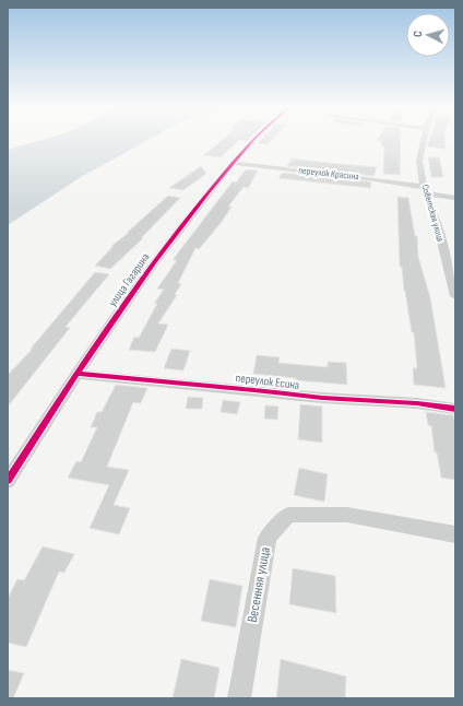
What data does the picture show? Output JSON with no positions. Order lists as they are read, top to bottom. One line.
{"streets":{"street":["переулок Красина","Советская улица","улица Гагарина","переулок Есина","Весенняя улица"]},"crossings":[["переулок Красина","Советская улица"],["переулок Красина","улица Гагарина"],["улица Гагарина","переулок Есина"]],"north":"left"}
